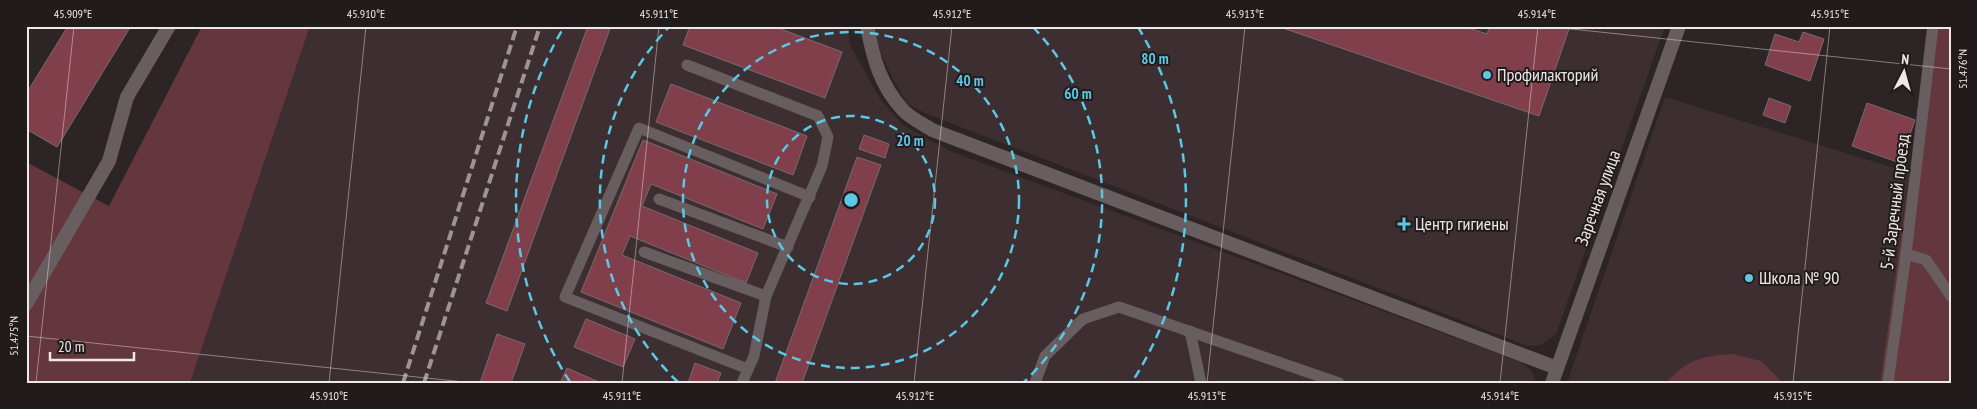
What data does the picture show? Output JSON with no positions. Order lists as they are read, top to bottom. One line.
{"streets":{"street":["Заречная улица"],"lane":["5-й Заречный проезд"]},"places":{"other":["Профилакторий","Школа № 90"],"health":["Центр гигиены"]},"scale_bar":"20 m","north":"top","coordinates":["45.909°E","45.910°E","45.911°E","45.912°E","45.913°E","45.914°E","45.915°E","51.476°N","51.475°N"],"rings":["80 m","40 m","60 m","20 m"]}
